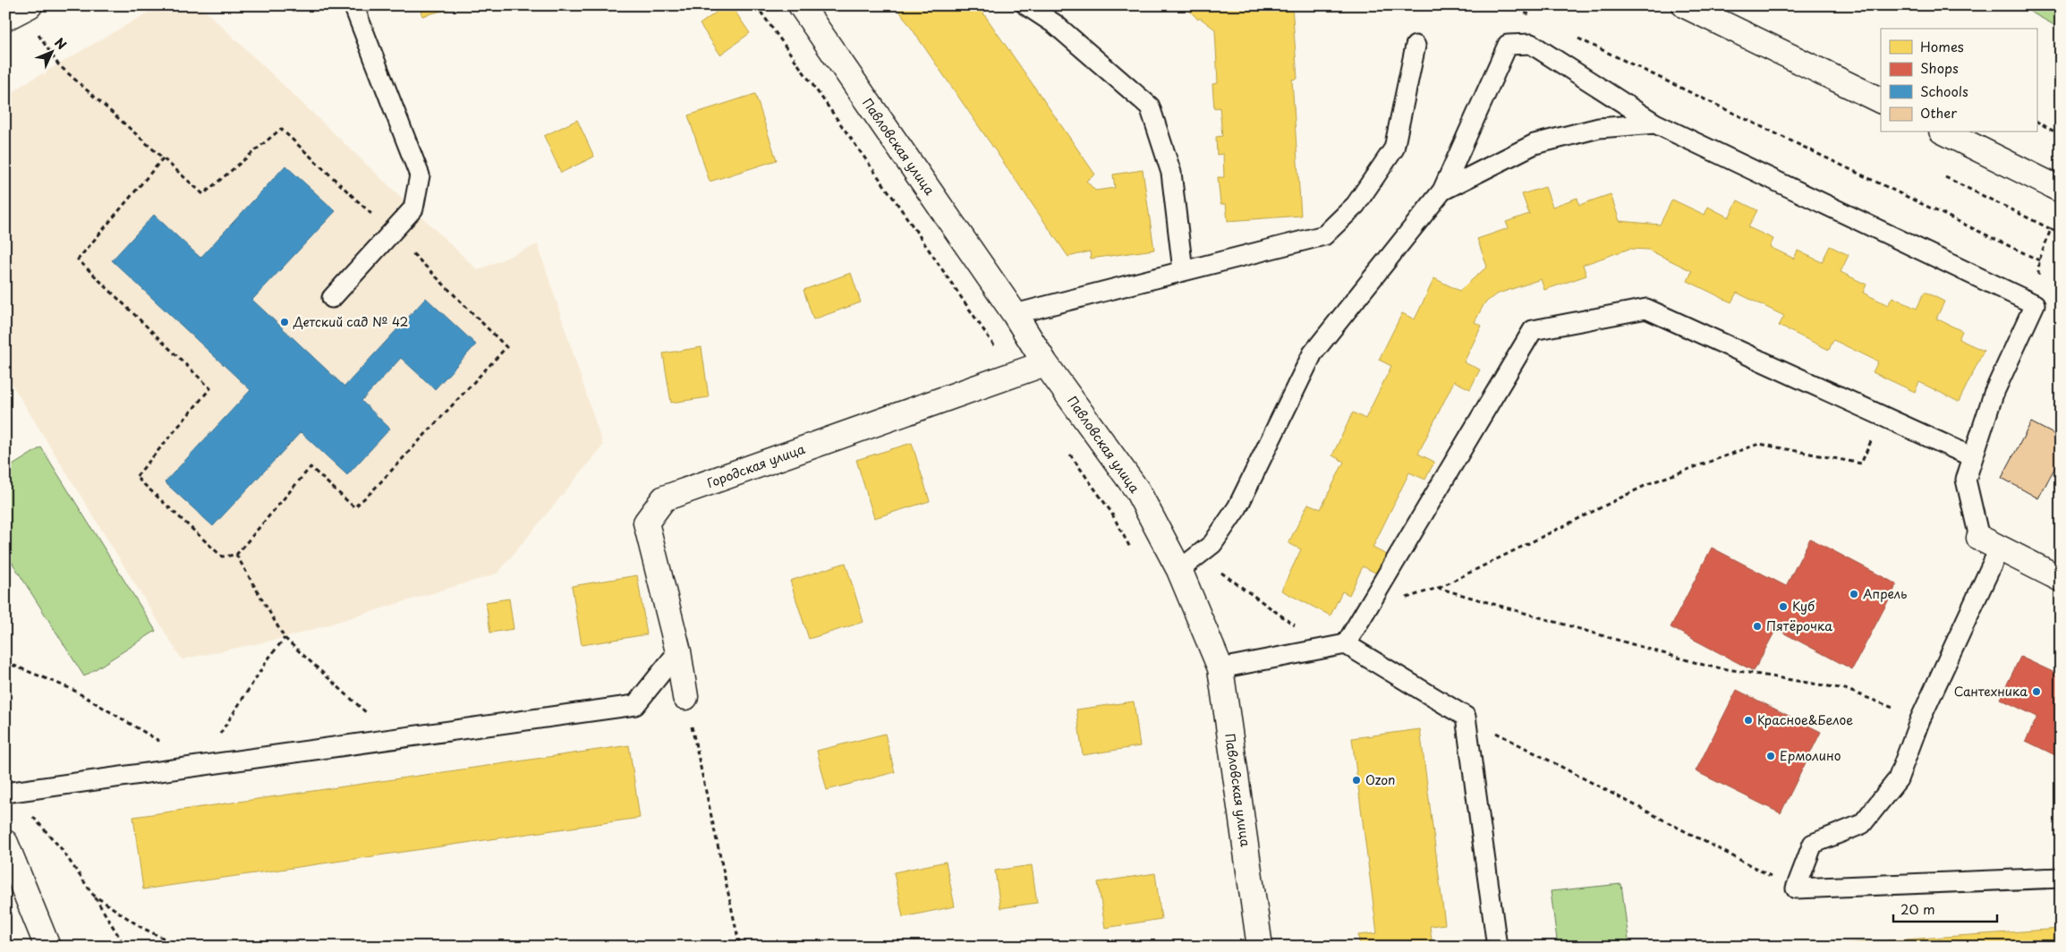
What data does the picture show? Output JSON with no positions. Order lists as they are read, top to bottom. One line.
{"streets":{"street":["Павловская улица","Городская улица"]},"crossings":[["Павловская улица","Городская улица"]],"places":["Детский сад № 42","Апрель","Куб","Пятёрочка","Сантехника","Красное&Белое","Ермолино","Ozon"],"legend":["Homes","Shops","Schools","Other"],"scale_bar":"20 m","north":"top right"}
